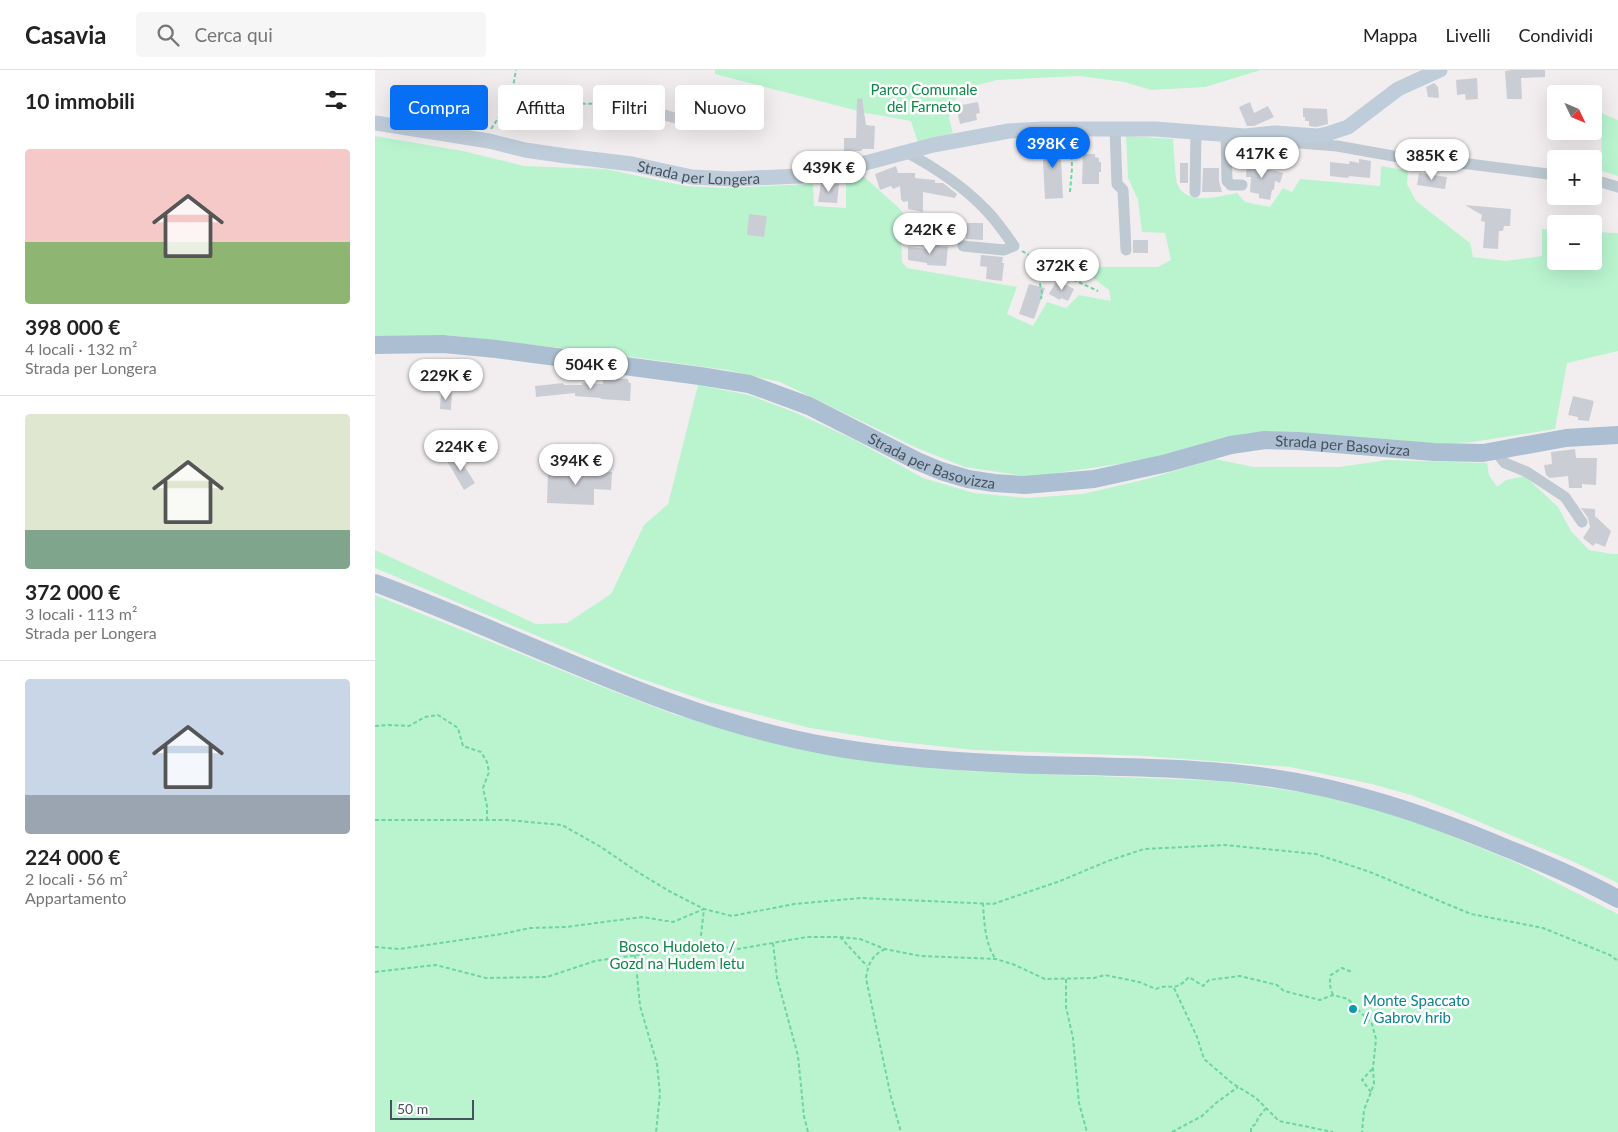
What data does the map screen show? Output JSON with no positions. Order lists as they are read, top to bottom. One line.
{"streets":{"main road":["Strada per Basovizza"],"street":["Strada per Longera"]},"parks":["Parco Comunale del Farneto","Bosco Hudoleto / Gozd na Hudem letu"],"places":["Monte Spaccato / Gabrov hrib"],"scale_bar":"50 m","north":"bottom right","page":{"header":"Casavia","search":"Cerca qui","nav":["Mappa","Livelli","Condividi"],"heading":"10 immobili","map_buttons":["+","−"],"chip":["Compra","Affitta","Filtri","Nuovo"],"price":["398K €","417K €","385K €","439K €","242K €","372K €","504K €","229K €","224K €","394K €"],"list":[{"name":"398 000 €","note":"4 locali · 132 m² · Strada per Longera"},{"name":"372 000 €","note":"3 locali · 113 m² · Strada per Longera"},{"name":"224 000 €","note":"2 locali · 56 m² · Appartamento"}],"scale":"50 m"}}
